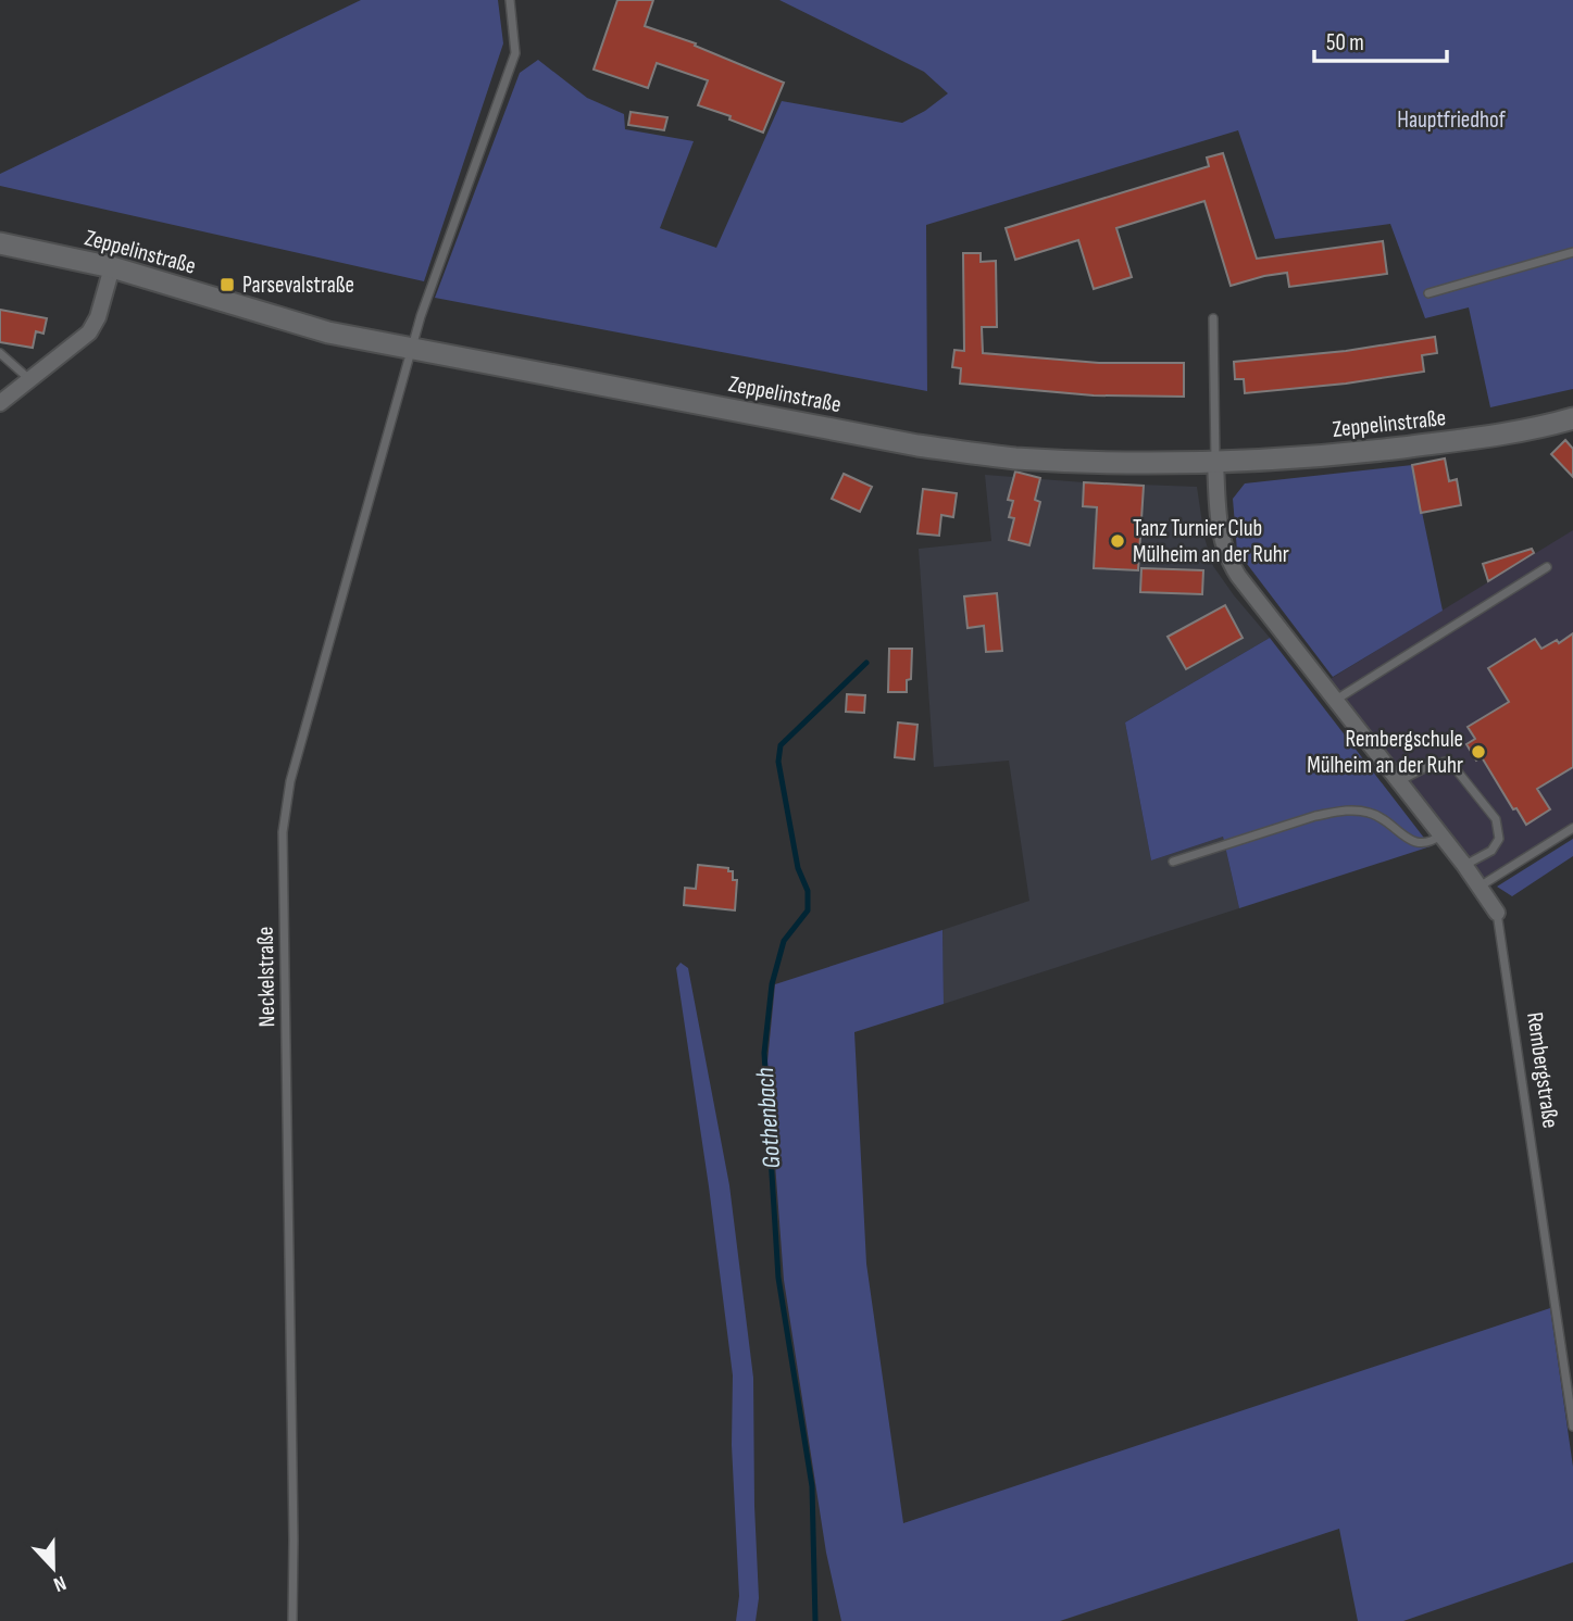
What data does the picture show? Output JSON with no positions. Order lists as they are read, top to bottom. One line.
{"streets":{"main road":["Zeppelinstraße"],"street":["Rembergstraße"],"lane":["Neckelstraße"]},"crossings":[["Zeppelinstraße","Neckelstraße"],["Zeppelinstraße","Rembergstraße"]],"water":["Gothenbach"],"parks":["Hauptfriedhof"],"places":{"transit":["Parsevalstraße"],"other":["Tanz Turnier Club Mülheim an der Ruhr","Rembergschule Mülheim an der Ruhr"]},"scale_bar":"50 m","north":"bottom"}
